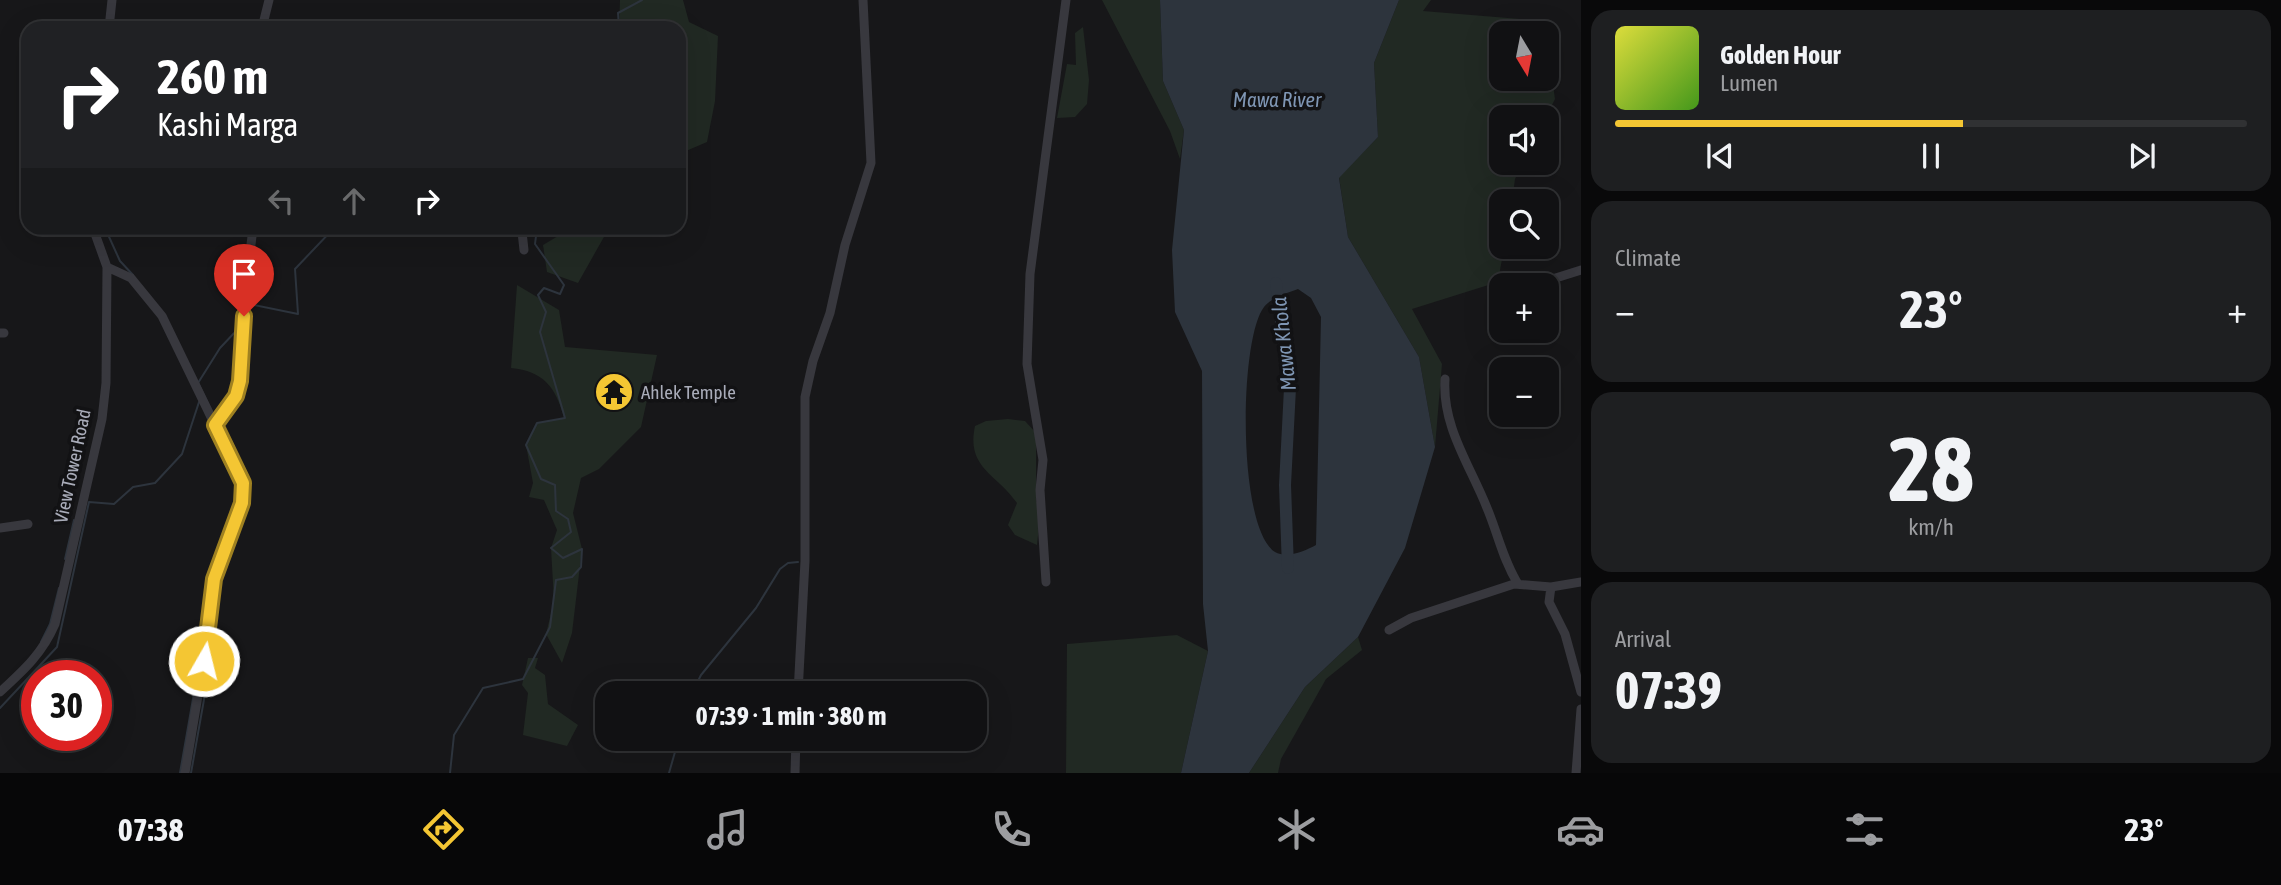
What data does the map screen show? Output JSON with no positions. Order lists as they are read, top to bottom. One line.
{"streets":{"street":["View Tower Road"]},"water":["Mawa River","Mawa Khola"],"places":{"temple":["Ahlek Temple"]},"north":"bottom","page":{"map_buttons":["+","−"],"turn":["260 m","Kashi Marga"],"song":["Golden Hour","Lumen"],"tile":["Climate",["28","km/h"],["Arrival","07:39"]],"heat":["−","23°","+"],"limit":"30","trip":"07:39 · 1 min · 380 m","tabs":["07:38","23°"]}}
